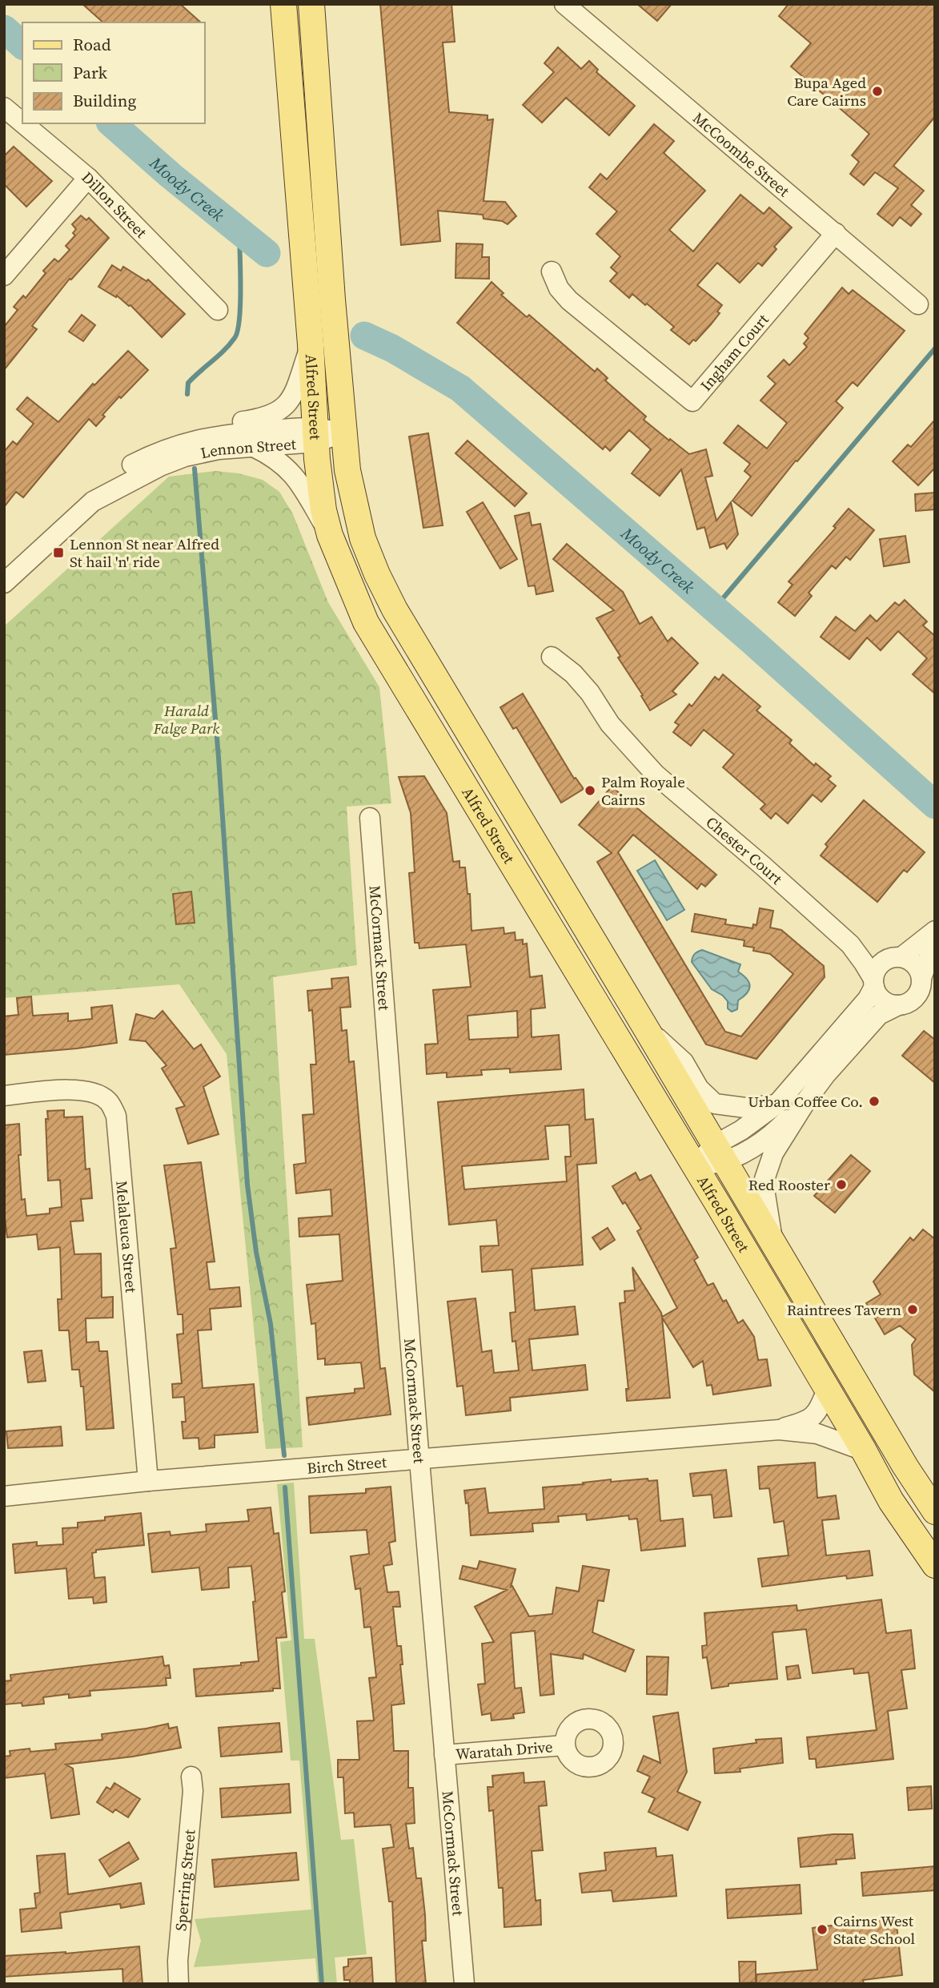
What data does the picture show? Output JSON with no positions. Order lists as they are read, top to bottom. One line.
{"streets":{"main road":["Alfred Street"],"street":["McCoombe Street","Dillon Street","Ingham Court","Lennon Street","Chester Court","McCormack Street","Melaleuca Street","Birch Street","Waratah Drive","Sperring Street"]},"crossings":[["McCoombe Street","Ingham Court"],["Alfred Street","Lennon Street"],["Alfred Street","Birch Street"],["McCormack Street","Birch Street"],["McCormack Street","Waratah Drive"],["Melaleuca Street","Birch Street"]],"water":["Moody Creek"],"parks":["Harald Falge Park"],"places":{"other":["Bupa Aged Care Cairns","Palm Royale Cairns","Urban Coffee Co.","Red Rooster","Raintrees Tavern","Cairns West State School"],"transit":["Lennon St near Alfred St hail 'n' ride"]},"legend":["Road","Park","Building"]}
